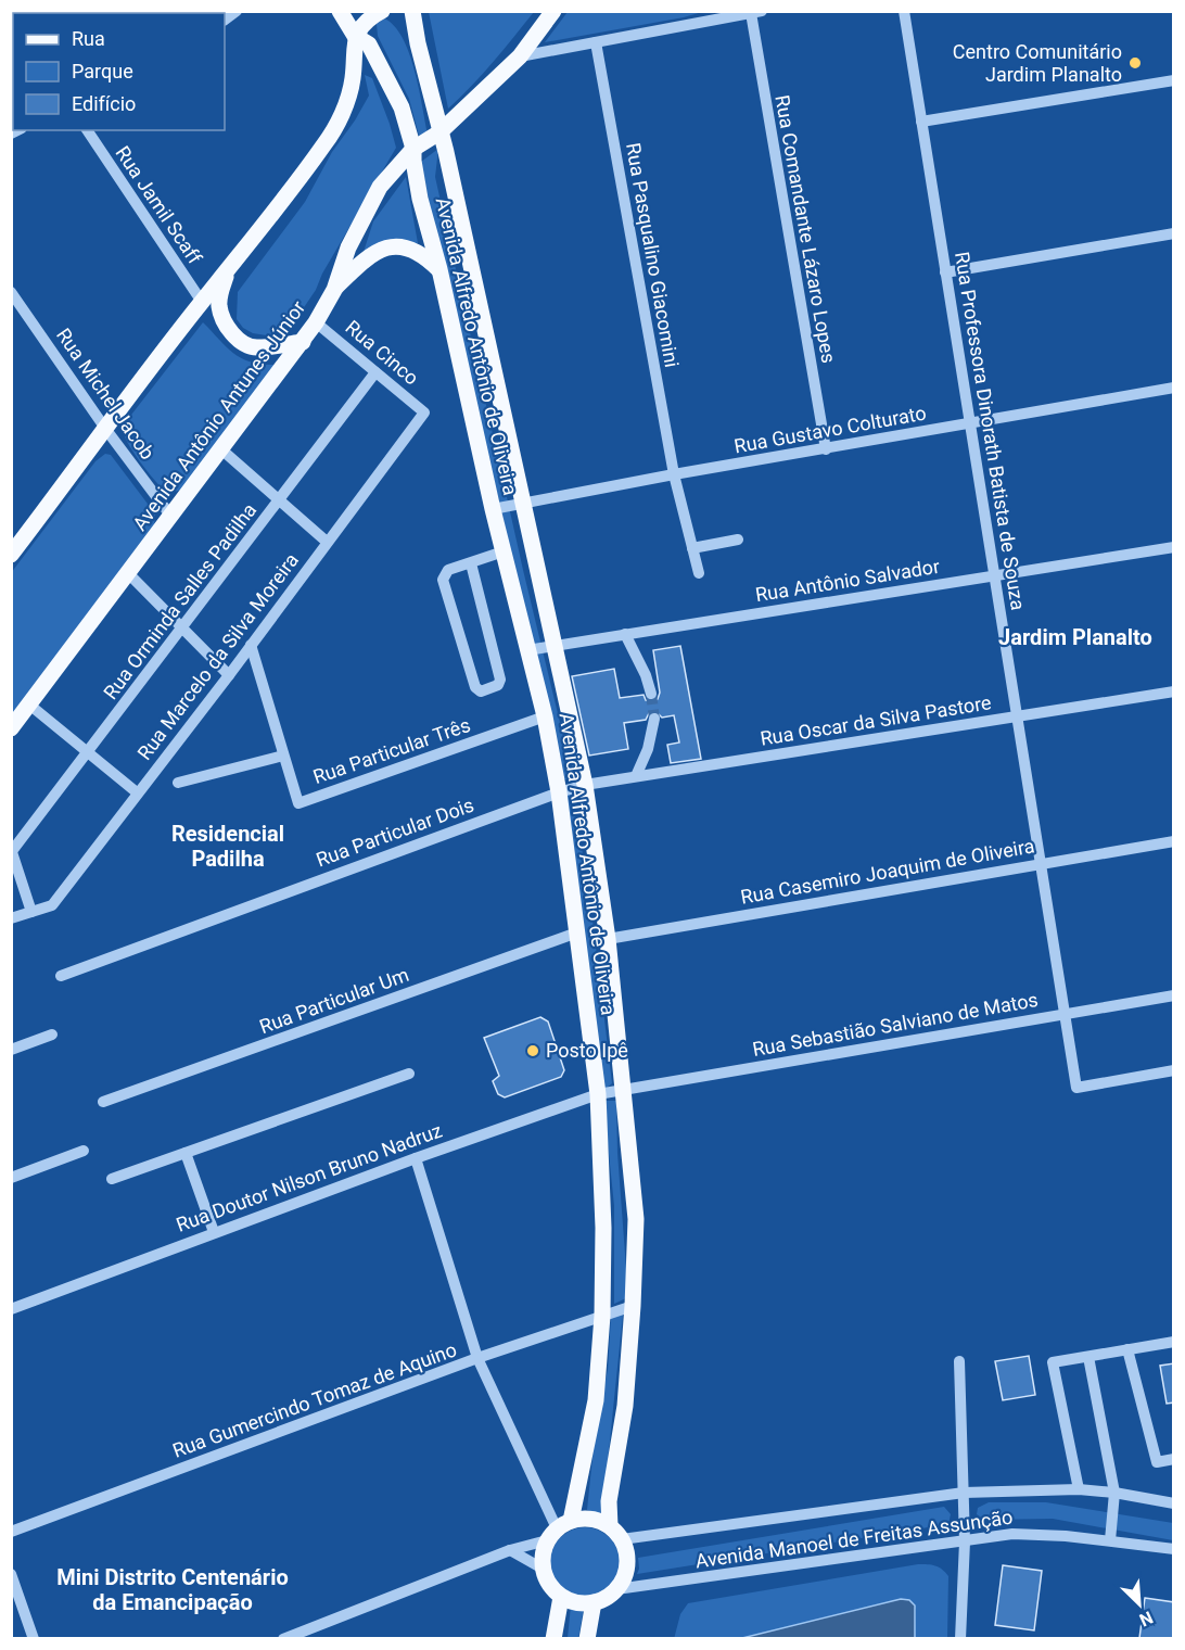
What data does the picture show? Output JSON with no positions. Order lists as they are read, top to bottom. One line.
{"streets":{"main road":["Avenida Alfredo Antônio de Oliveira","Avenida Antônio Antunes Júnior"],"street":["Rua Jamil Scaff","Rua Comandante Lázaro Lopes","Rua Pasqualino Giacomini","Rua Cinco","Rua Michel Jacob","Rua Gustavo Colturato","Rua Professora Dinorath Batista de Souza","Rua Antônio Salvador","Rua Orminda Salles Padilha","Rua Marcelo da Silva Moreira","Rua Oscar da Silva Pastore","Rua Particular Três","Rua Particular Dois","Rua Casemiro Joaquim de Oliveira","Rua Particular Um","Rua Sebastião Salviano de Matos","Rua Doutor Nilson Bruno Nadruz","Rua Gumercindo Tomaz de Aquino","Avenida Manoel de Freitas Assunção"]},"crossings":[["Rua Comandante Lázaro Lopes","Rua Gustavo Colturato"],["Rua Pasqualino Giacomini","Rua Gustavo Colturato"],["Avenida Alfredo Antônio de Oliveira","Avenida Antônio Antunes Júnior"],["Avenida Alfredo Antônio de Oliveira","Rua Gustavo Colturato"],["Avenida Alfredo Antônio de Oliveira","Rua Antônio Salvador"],["Avenida Alfredo Antônio de Oliveira","Rua Oscar da Silva Pastore"],["Avenida Alfredo Antônio de Oliveira","Rua Particular Três"],["Avenida Alfredo Antônio de Oliveira","Rua Particular Dois"],["Avenida Alfredo Antônio de Oliveira","Rua Casemiro Joaquim de Oliveira"],["Avenida Alfredo Antônio de Oliveira","Rua Particular Um"],["Avenida Alfredo Antônio de Oliveira","Rua Sebastião Salviano de Matos"],["Avenida Alfredo Antônio de Oliveira","Rua Doutor Nilson Bruno Nadruz"],["Avenida Alfredo Antônio de Oliveira","Rua Gumercindo Tomaz de Aquino"],["Avenida Alfredo Antônio de Oliveira","Avenida Manoel de Freitas Assunção"],["Rua Cinco","Avenida Antônio Antunes Júnior"],["Rua Cinco","Rua Orminda Salles Padilha"],["Rua Cinco","Rua Marcelo da Silva Moreira"],["Rua Michel Jacob","Avenida Antônio Antunes Júnior"],["Rua Gustavo Colturato","Rua Professora Dinorath Batista de Souza"],["Rua Professora Dinorath Batista de Souza","Rua Antônio Salvador"],["Rua Professora Dinorath Batista de Souza","Rua Oscar da Silva Pastore"],["Rua Professora Dinorath Batista de Souza","Rua Casemiro Joaquim de Oliveira"],["Rua Professora Dinorath Batista de Souza","Rua Sebastião Salviano de Matos"],["Rua Marcelo da Silva Moreira","Rua Particular Três"],["Rua Oscar da Silva Pastore","Rua Particular Dois"],["Rua Sebastião Salviano de Matos","Rua Doutor Nilson Bruno Nadruz"]],"districts":["Jardim Planalto","Residencial Padilha","Mini Distrito Centenário da Emancipação"],"places":["Centro Comunitário Jardim Planalto","Posto Ipê"],"legend":["Rua","Parque","Edifício"],"north":"bottom right"}
